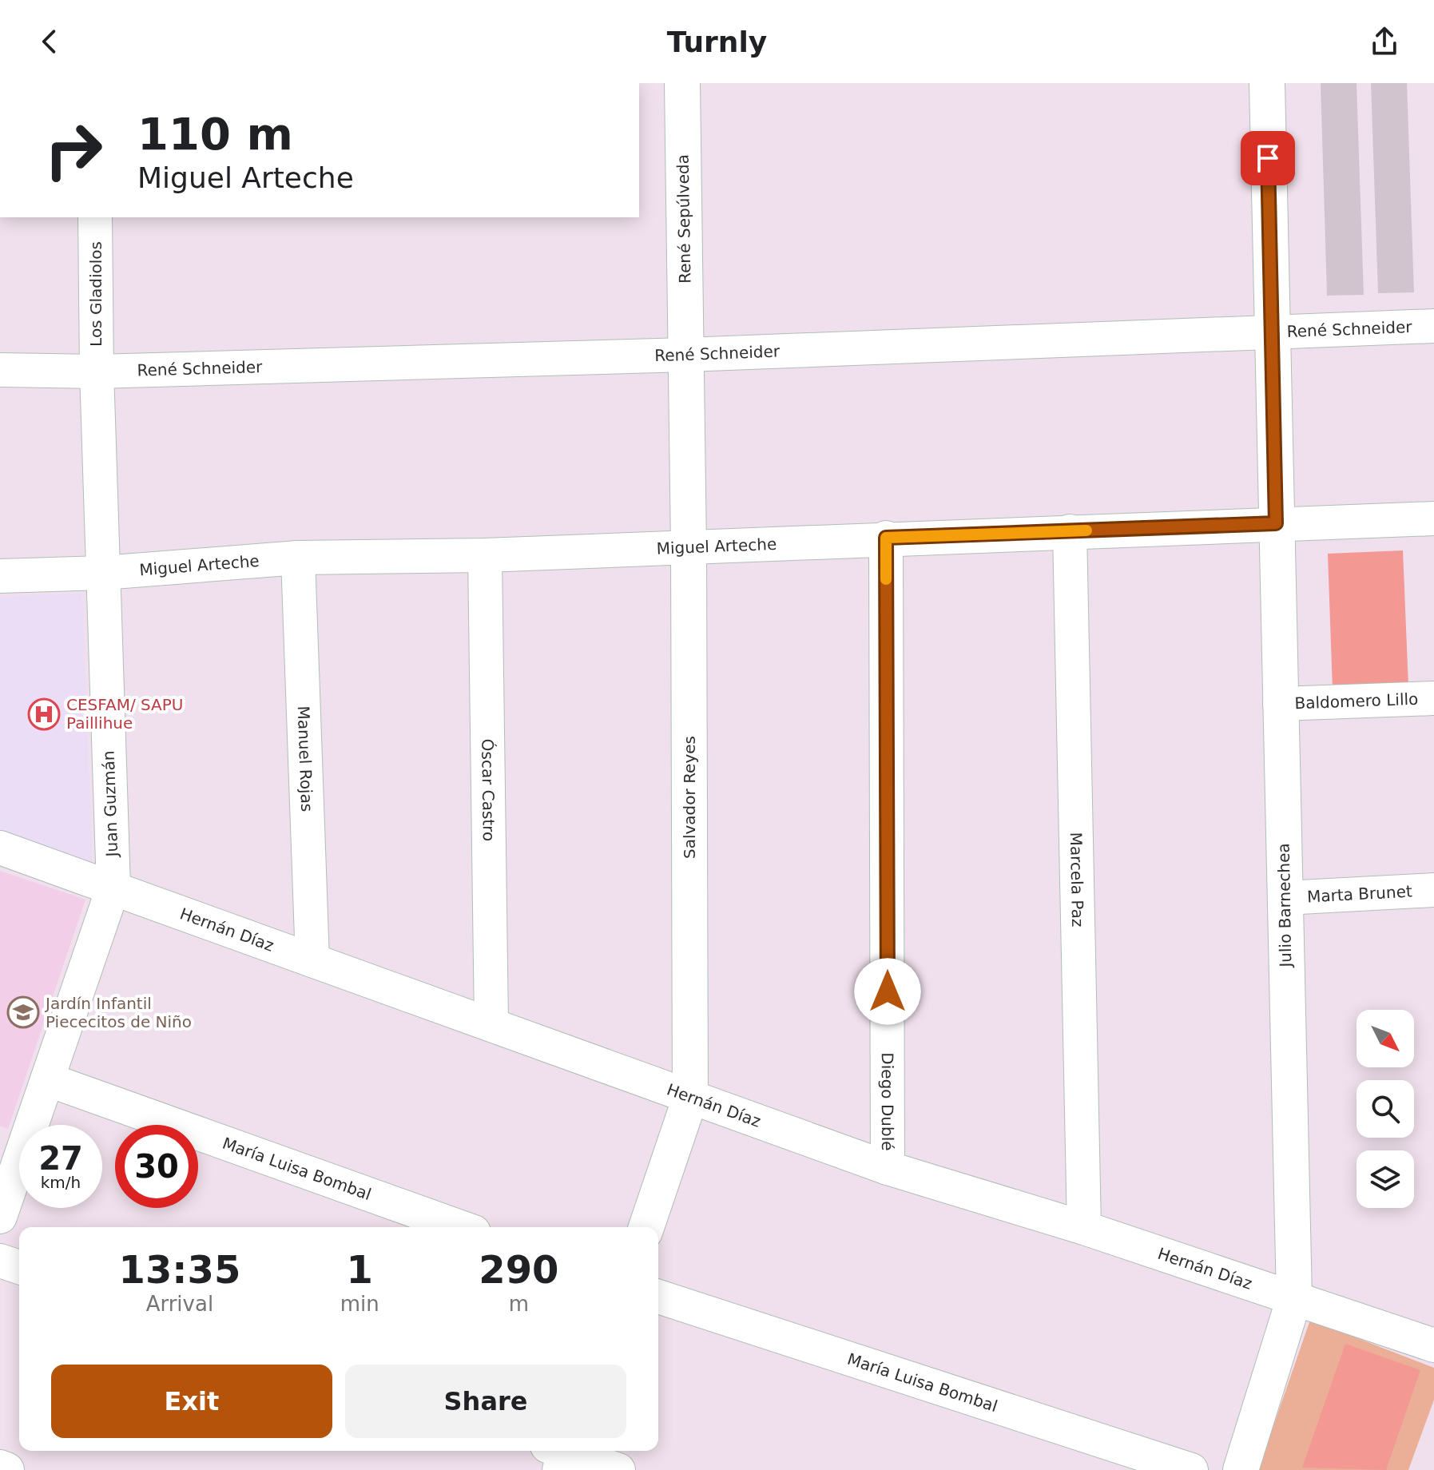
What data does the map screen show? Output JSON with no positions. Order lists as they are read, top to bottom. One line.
{"streets":{"street":["René Sepúlveda","Los Gladiolos","René Schneider","Miguel Arteche","Baldomero Lillo","Manuel Rojas","Óscar Castro","Salvador Reyes","Juan Guzmán","Marcela Paz","Marta Brunet","Julio Barnechea","Hernán Díaz","Diego Dublé","María Luisa Bombal"]},"crossings":[["René Sepúlveda","René Schneider"],["René Sepúlveda","Salvador Reyes"],["Los Gladiolos","René Schneider"],["Los Gladiolos","Juan Guzmán"],["René Schneider","Salvador Reyes"],["René Schneider","Juan Guzmán"],["René Schneider","Julio Barnechea"],["Miguel Arteche","Manuel Rojas"],["Miguel Arteche","Óscar Castro"],["Miguel Arteche","Salvador Reyes"],["Miguel Arteche","Juan Guzmán"],["Miguel Arteche","Marcela Paz"],["Miguel Arteche","Julio Barnechea"],["Miguel Arteche","Diego Dublé"],["Baldomero Lillo","Julio Barnechea"],["Manuel Rojas","Hernán Díaz"],["Óscar Castro","Hernán Díaz"],["Salvador Reyes","Hernán Díaz"],["Juan Guzmán","Hernán Díaz"],["Juan Guzmán","María Luisa Bombal"],["Marcela Paz","Hernán Díaz"],["Marta Brunet","Julio Barnechea"],["Julio Barnechea","Hernán Díaz"],["Hernán Díaz","Diego Dublé"]],"places":{"hospital":["CESFAM/ SAPU Paillihue"],"school or university":["Jardín Infantil Piececitos de Niño"]},"north":"bottom right","page":{"header":"Turnly","turn":["110 m","Miguel Arteche"],"speed":"27 km/h","limit":"30","eta":["13:35","Arrival","1","min","290","m"],"buttons":["Exit","Share"]}}
